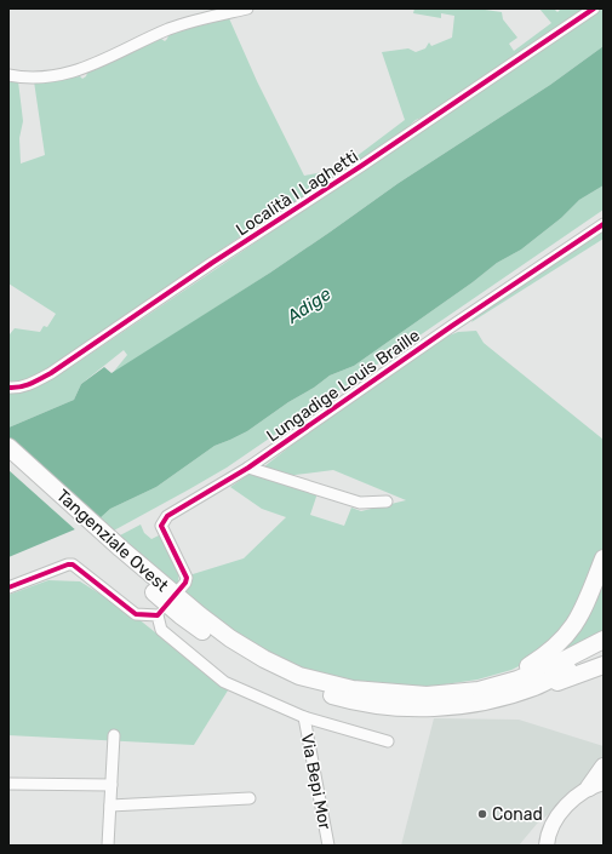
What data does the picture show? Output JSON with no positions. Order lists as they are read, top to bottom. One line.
{"streets":{"highway":["Tangenziale Ovest"],"street":["Località I Laghetti","Lungadige Louis Braille","Via Bepi Mor"]},"water":["Adige"],"places":["Conad"]}
